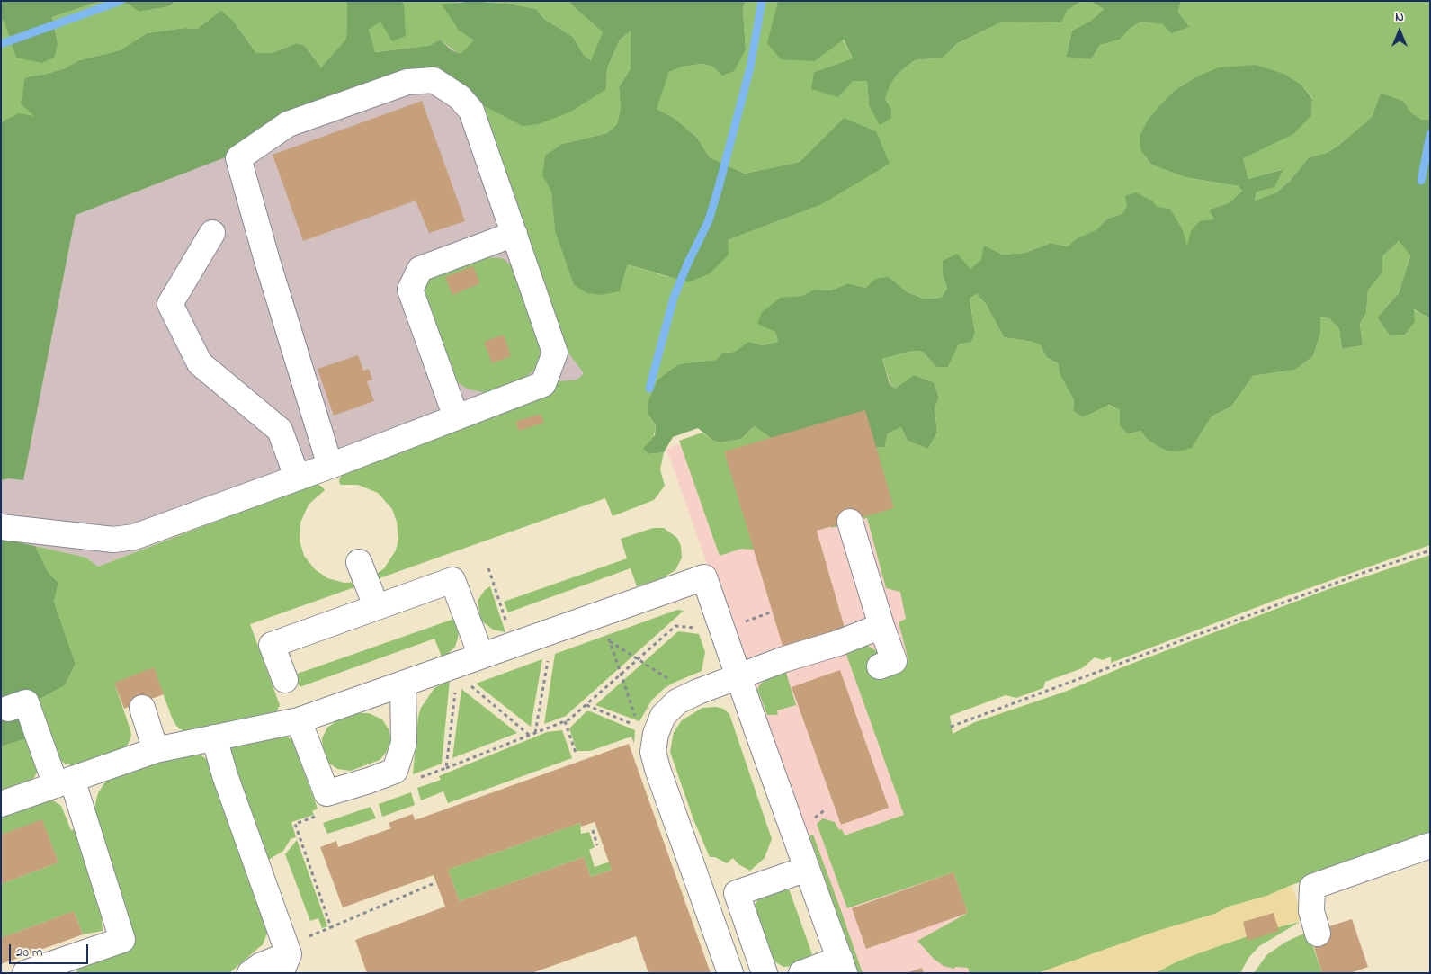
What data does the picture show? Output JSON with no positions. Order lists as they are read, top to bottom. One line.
{"scale_bar":"20 m","north":"top"}
